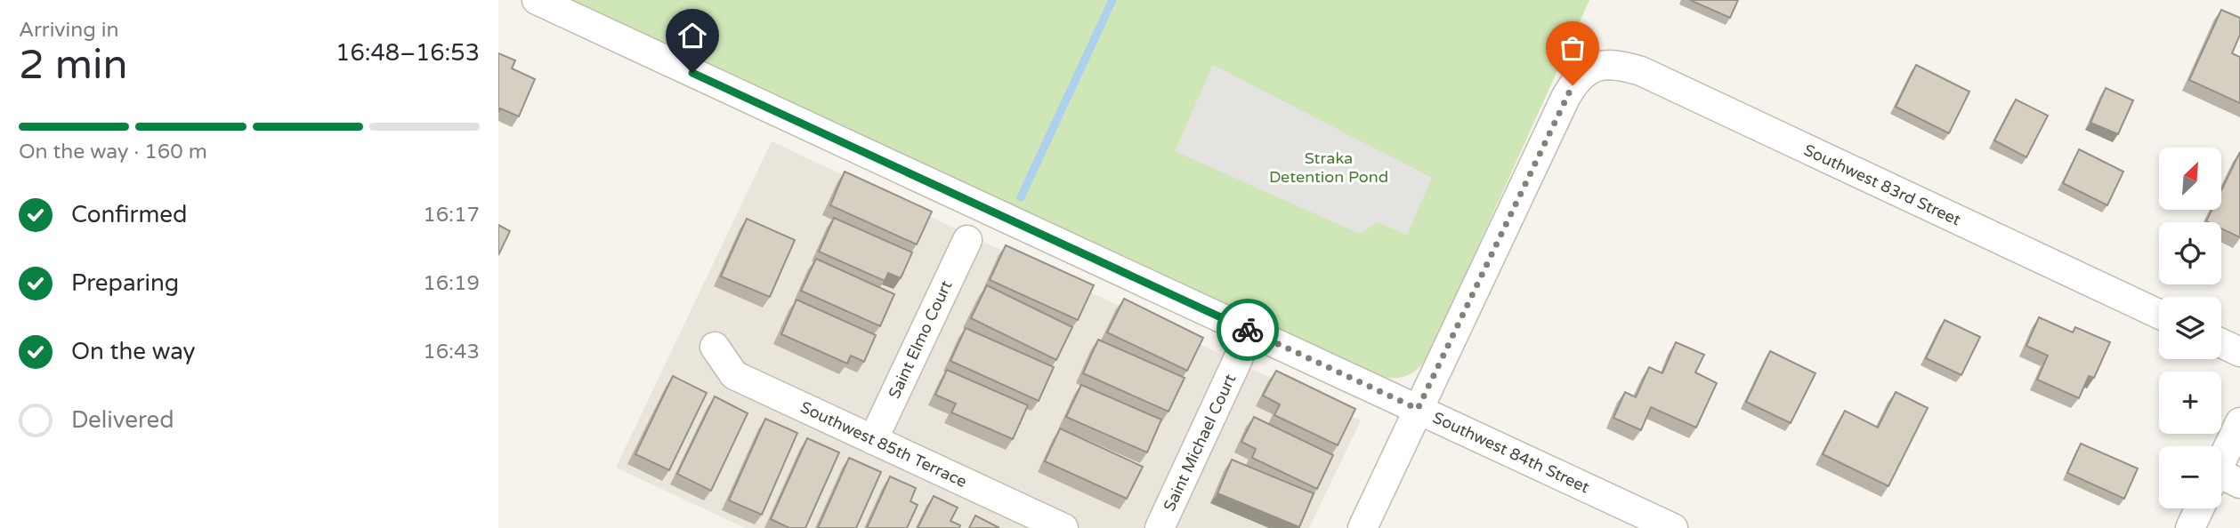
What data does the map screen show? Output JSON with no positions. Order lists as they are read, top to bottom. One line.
{"streets":{"street":["Southwest 83rd Street","Saint Elmo Court","Saint Michael Court","Southwest 85th Terrace","Southwest 84th Street"]},"crossings":[["Southwest 83rd Street","Southwest 84th Street"],["Saint Elmo Court","Southwest 85th Terrace"]],"parks":["Straka Detention Pond"],"north":"top right","page":{"heading":["2 min","Arriving in","16:48–16:53"],"bar":"On the way · 160 m","map_buttons":["+","−"],"list":[["Confirmed","16:17"],["Preparing","16:19"],["On the way","16:43"],"Delivered"]}}
